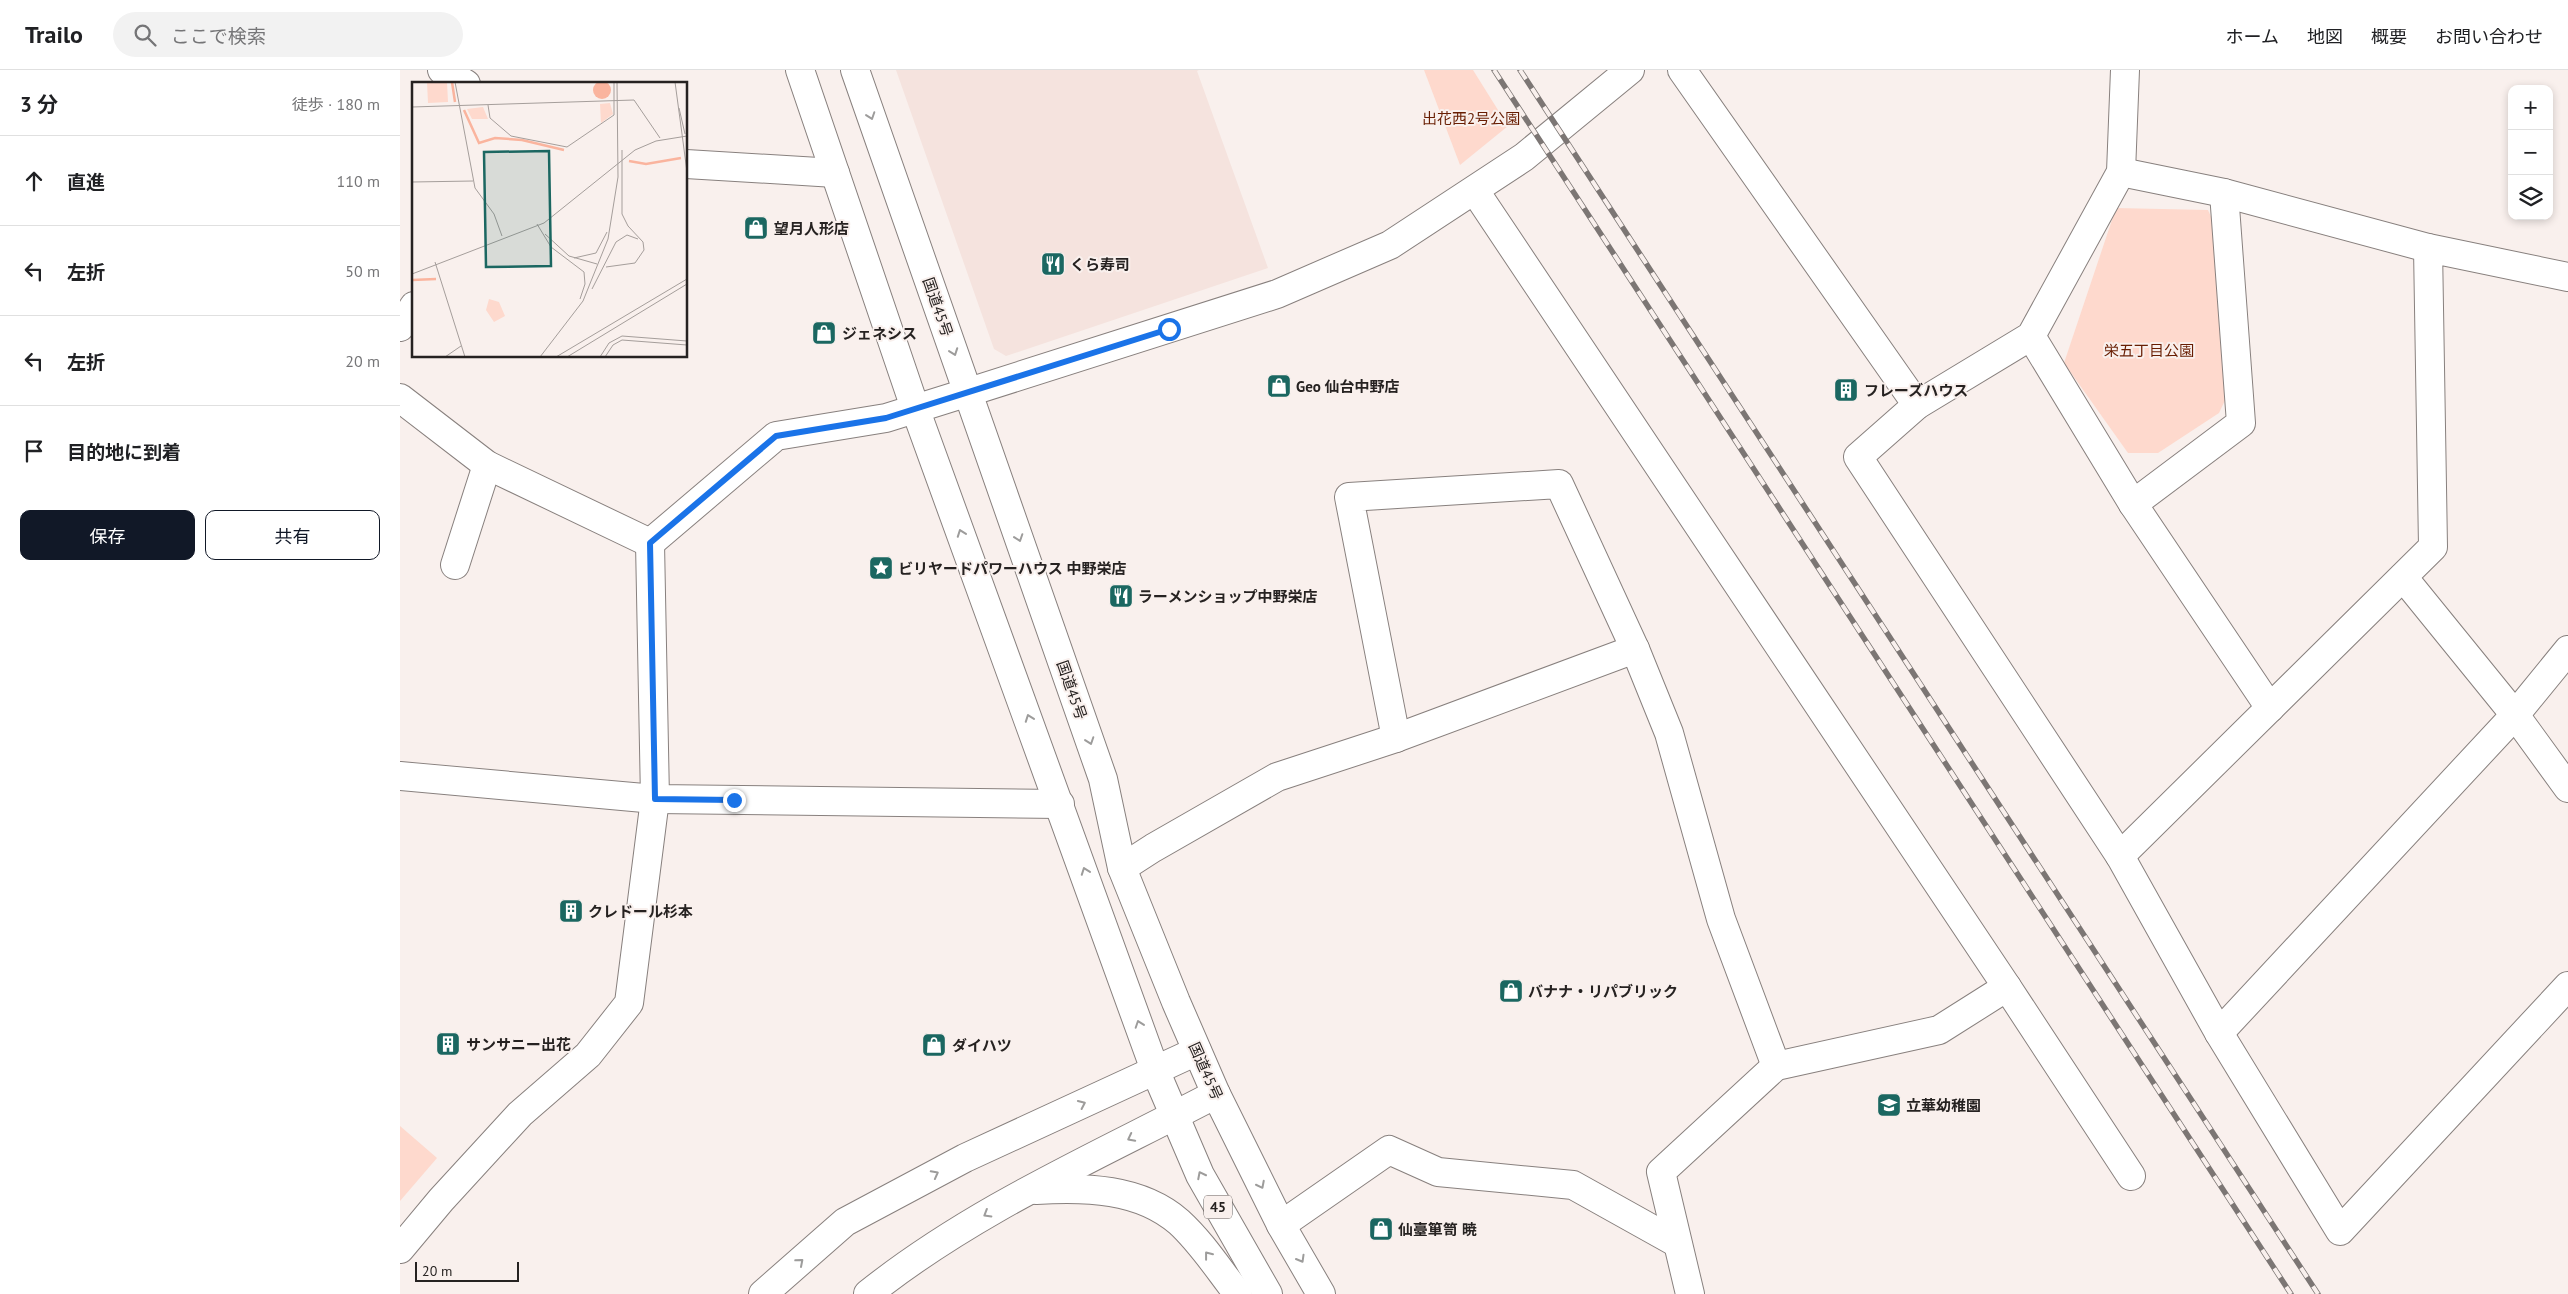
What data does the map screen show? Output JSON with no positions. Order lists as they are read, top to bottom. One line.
{"streets":{"main road":["国道45号","45"]},"parks":["出花西2号公園","栄五丁目公園"],"places":{"shop":["望月人形店","ジェネシス","Geo 仙台中野店","バナナ・リパブリック","ダイハツ","仙臺箪笥 暁"],"restaurant":["くら寿司","ラーメンショップ中野栄店"],"building":["フレーズハウス","クレドール杉本","サンサニー出花"],"place":["ビリヤードパワーハウス 中野栄店"],"school or university":["立華幼稚園"]},"scale_bar":"20 m","page":{"header":"Trailo","search":"ここで検索","nav":["ホーム","地図","概要","お問い合わせ"],"heading":["3 分","徒歩 · 180 m"],"map_buttons":["+","−"],"list":[["直進","110 m"],["左折","50 m"],["左折","20 m"],"目的地に到着"],"buttons":["保存","共有"],"scale":"20 m"}}
